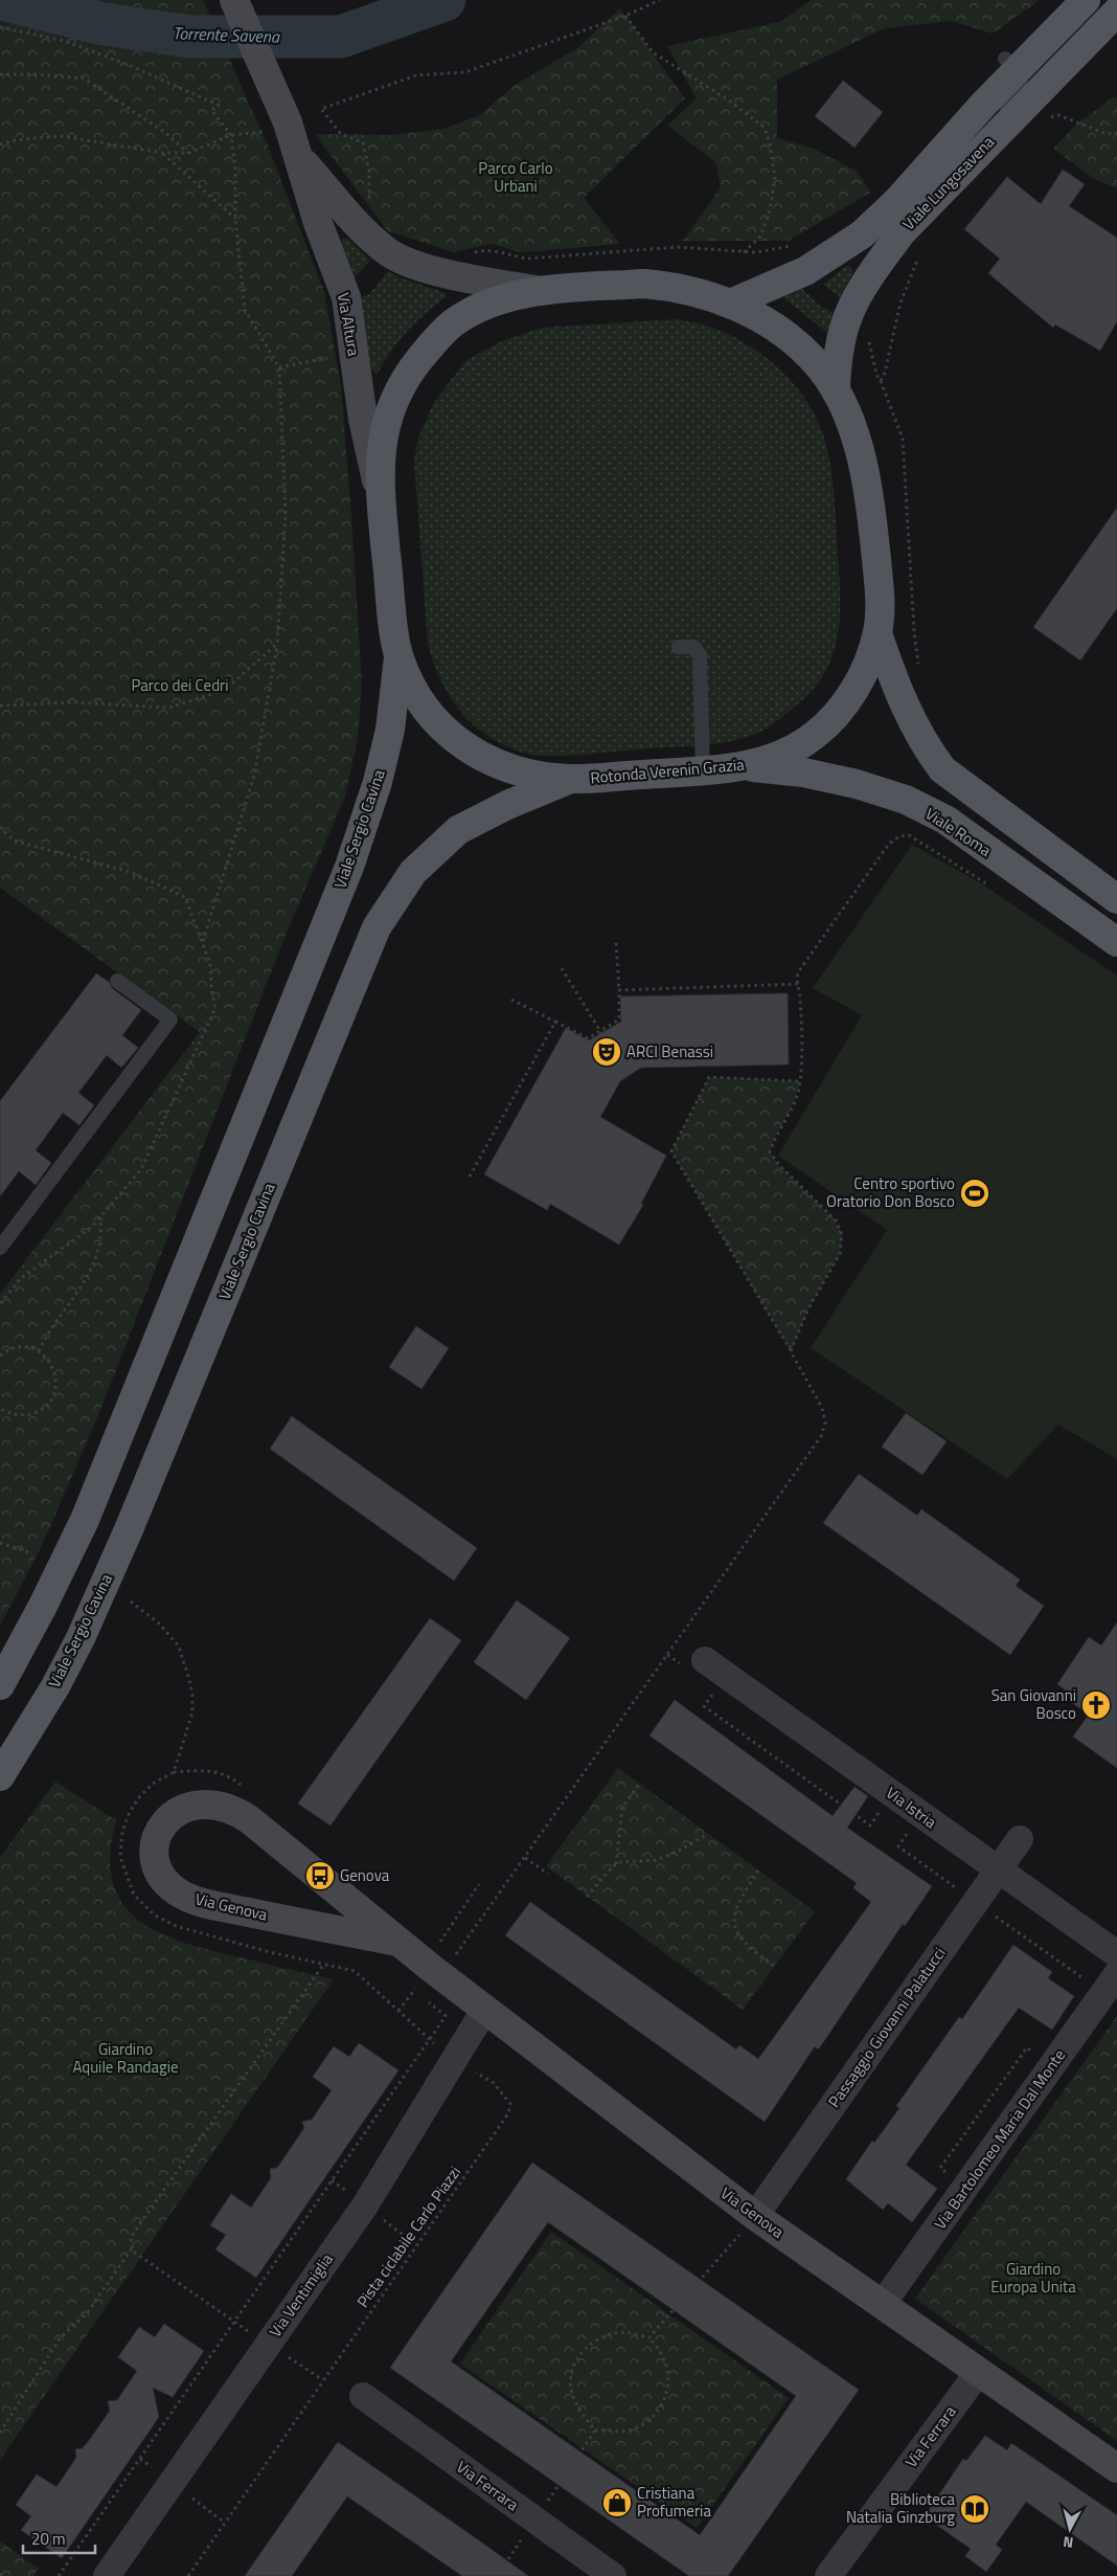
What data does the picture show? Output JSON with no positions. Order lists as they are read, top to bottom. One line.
{"streets":{"main road":["Viale Lungosavena","Rotonda Verenin Grazia","Viale Sergio Cavina","Viale Roma"],"street":["Via Altura","Via Istria","Via Genova","Passaggio Giovanni Palatucci","Via Bartolomeo Maria Dal Monte","Via Ventimiglia","Via Ferrara"],"path":["Pista ciclabile Carlo Piazzi"]},"crossings":[["Viale Lungosavena","Rotonda Verenin Grazia"],["Via Altura","Rotonda Verenin Grazia"],["Rotonda Verenin Grazia","Viale Sergio Cavina"],["Rotonda Verenin Grazia","Viale Roma"],["Via Istria","Passaggio Giovanni Palatucci"],["Via Genova","Passaggio Giovanni Palatucci"],["Via Genova","Via Bartolomeo Maria Dal Monte"],["Via Genova","Via Ventimiglia"],["Via Genova","Via Ferrara"],["Pista ciclabile Carlo Piazzi","Via Ventimiglia"]],"water":["Torrente Savena"],"parks":["Parco Carlo Urbani","Parco dei Cedri","Giardino Aquile Randagie","Giardino Europa Unita"],"places":{"theatre":["ARCI Benassi"],"sports":["Centro sportivo Oratorio Don Bosco"],"church":["San Giovanni Bosco"],"bus stop":["Genova"],"shop":["Cristiana Profumeria"],"library":["Biblioteca Natalia Ginzburg"]},"scale_bar":"20 m","north":"bottom"}
